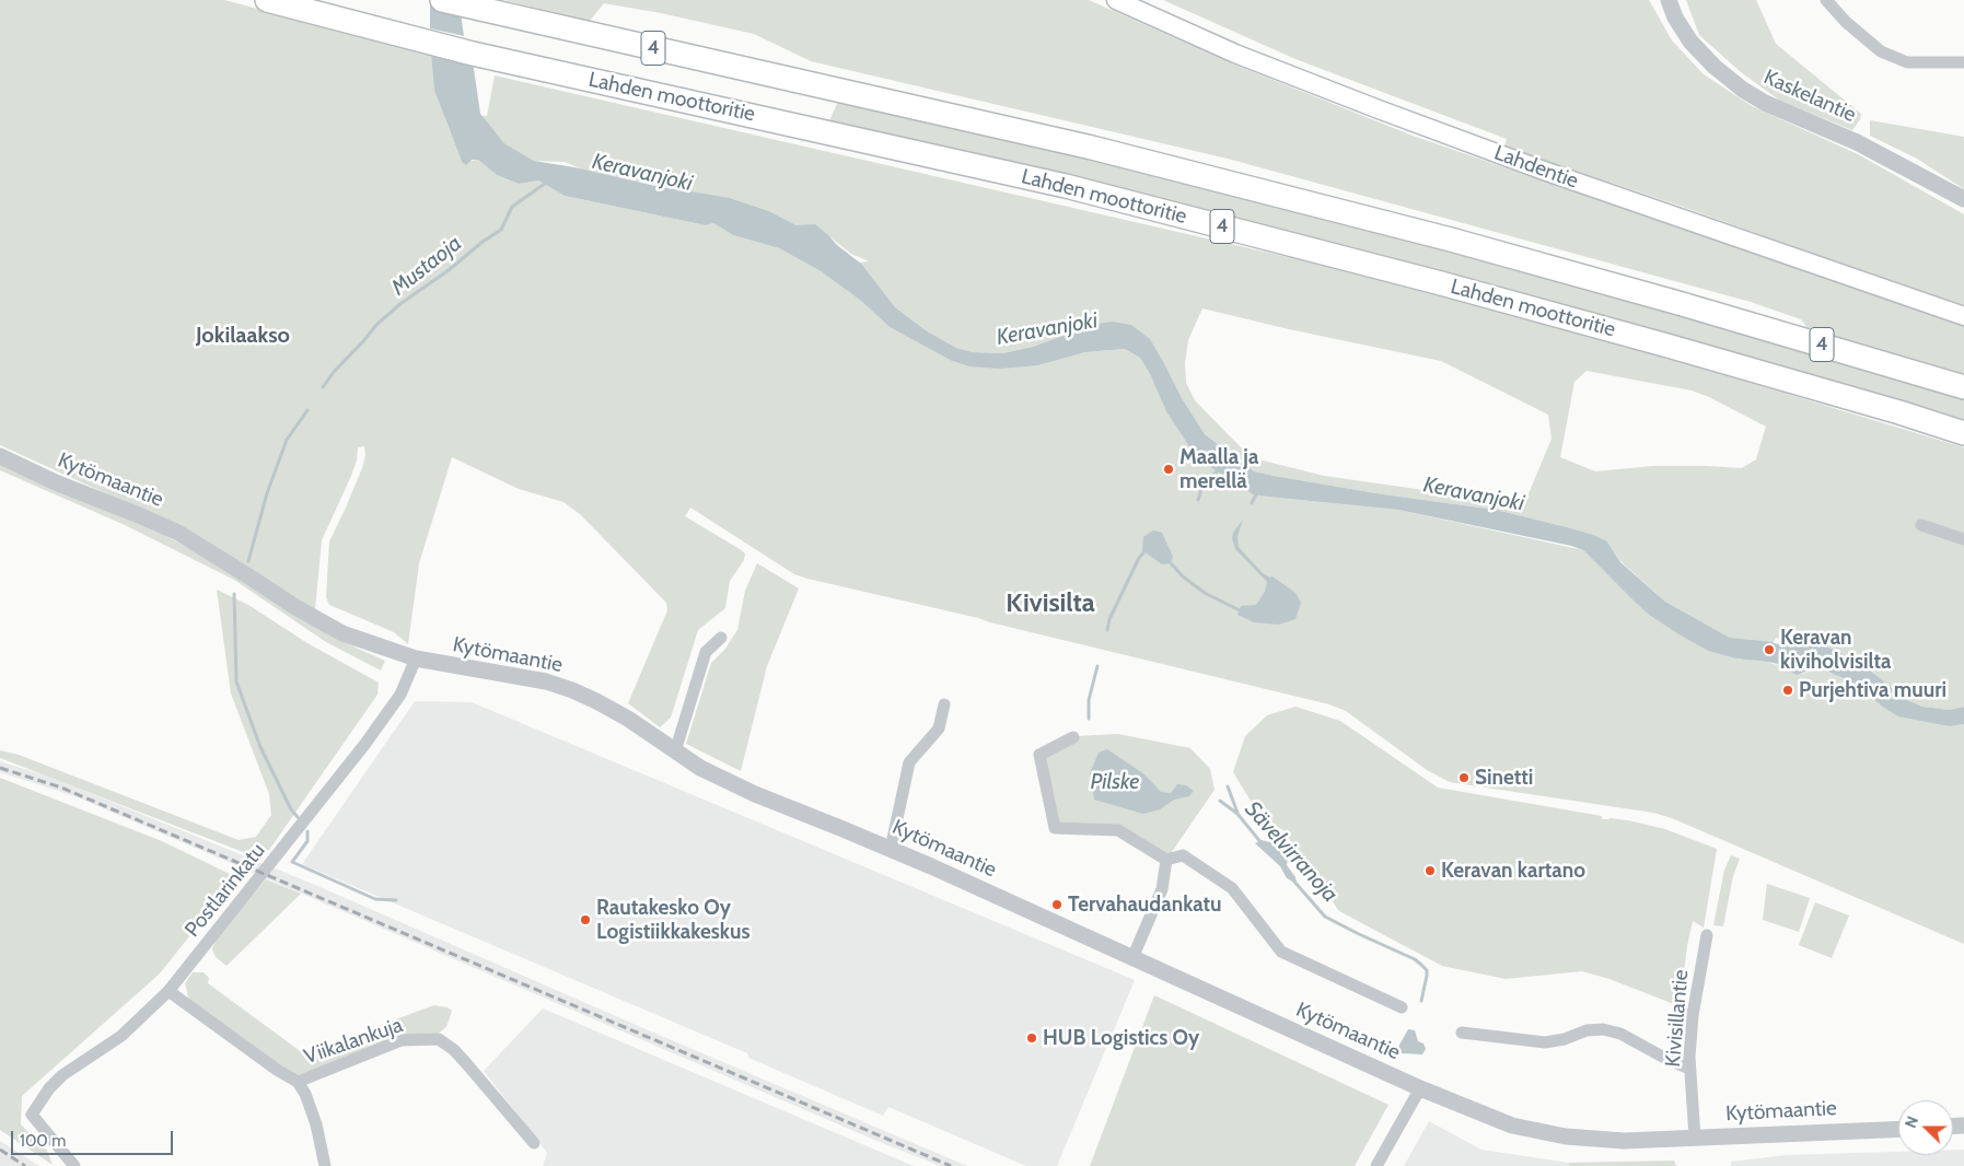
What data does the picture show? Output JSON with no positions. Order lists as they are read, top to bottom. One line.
{"streets":{"highway":["4","Lahden moottoritie"],"main road":["Lahdentie"],"street":["Kaskelantie","Kytömaantie","Postlarinkatu","Kivisillantie","Viikalankuja"]},"crossings":[["Kytömaantie","Postlarinkatu"],["Kytömaantie","Kivisillantie"],["Postlarinkatu","Viikalankuja"]],"districts":["Jokilaakso","Kivisilta"],"water":["Keravanjoki","Mustaoja","Pilske","Sävelvirranoja"],"places":["Maalla ja merellä","Keravan kiviholvisilta","Purjehtiva muuri","Sinetti","Keravan kartano","Tervahaudankatu","Rautakesko Oy Logistiikkakeskus","HUB Logistics Oy"],"scale_bar":"100 m","north":"left"}
